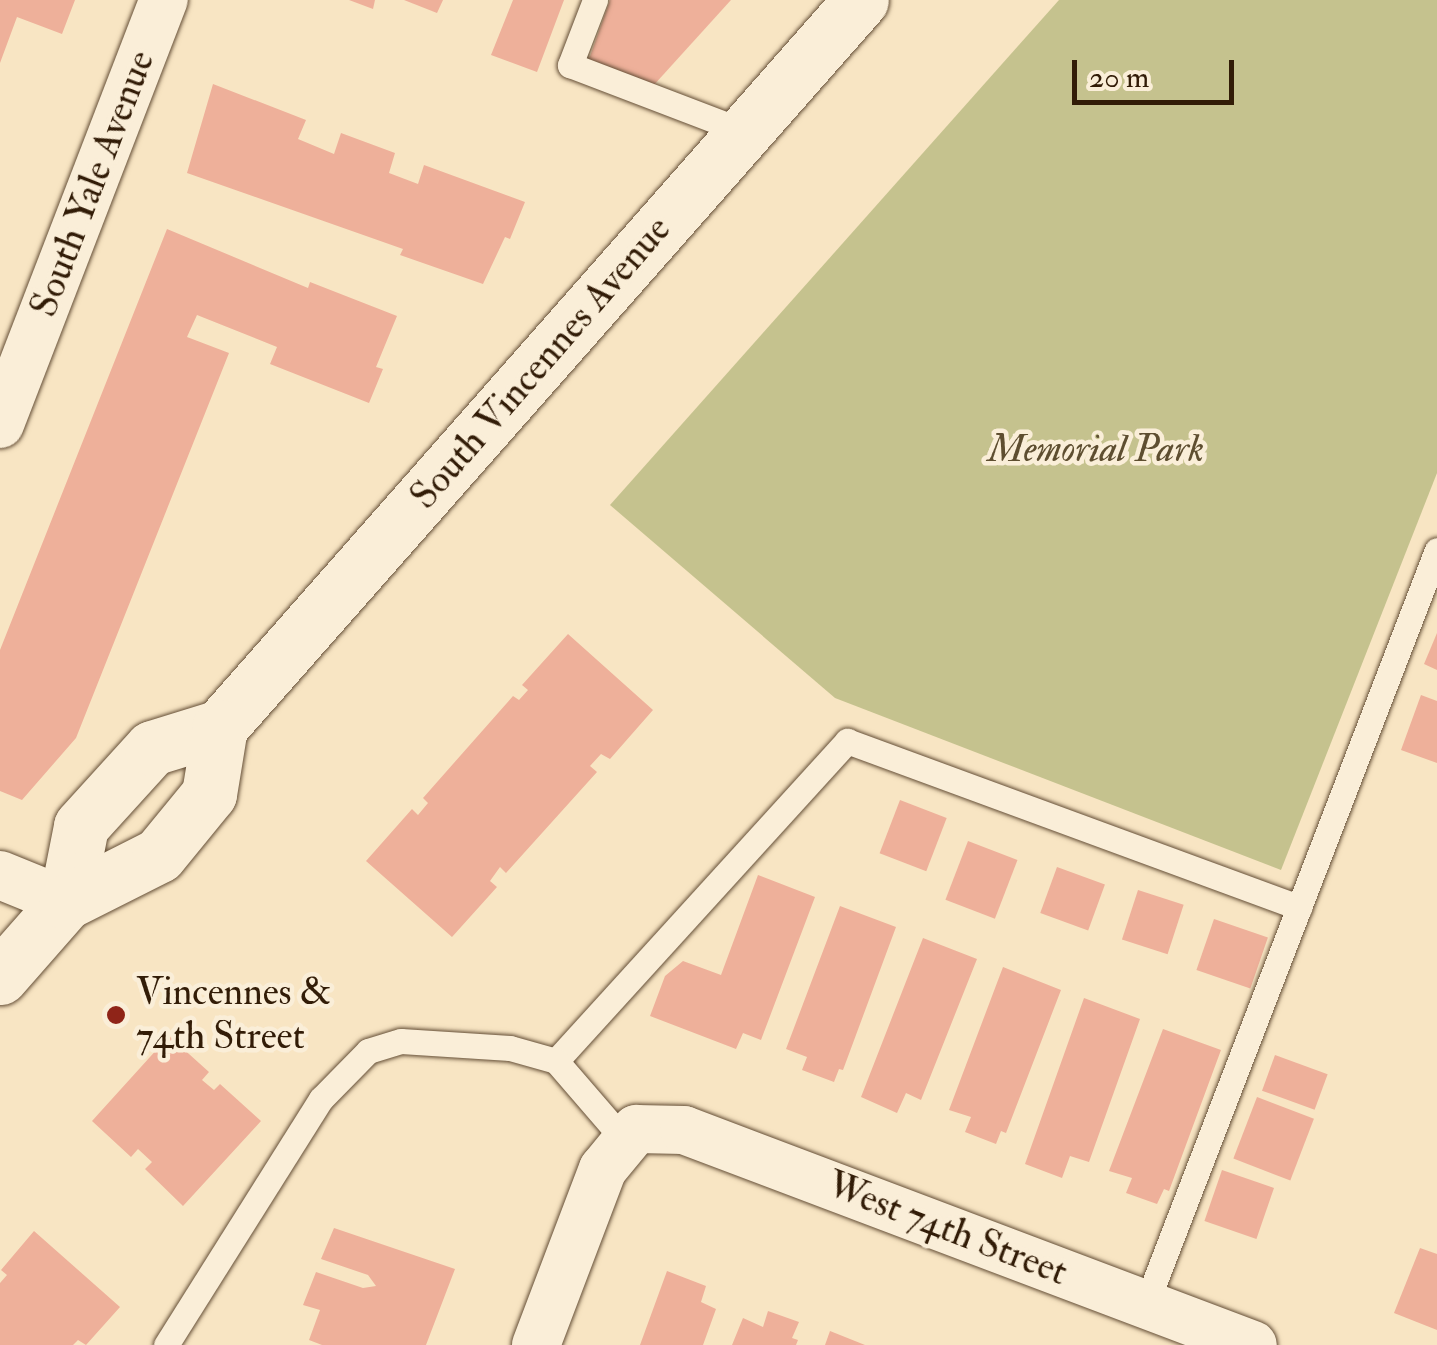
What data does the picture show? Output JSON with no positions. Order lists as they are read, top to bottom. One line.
{"streets":{"main road":["South Vincennes Avenue"],"street":["South Yale Avenue","West 74th Street"]},"parks":["Memorial Park"],"places":["Vincennes & 74th Street"],"scale_bar":"20 m"}
